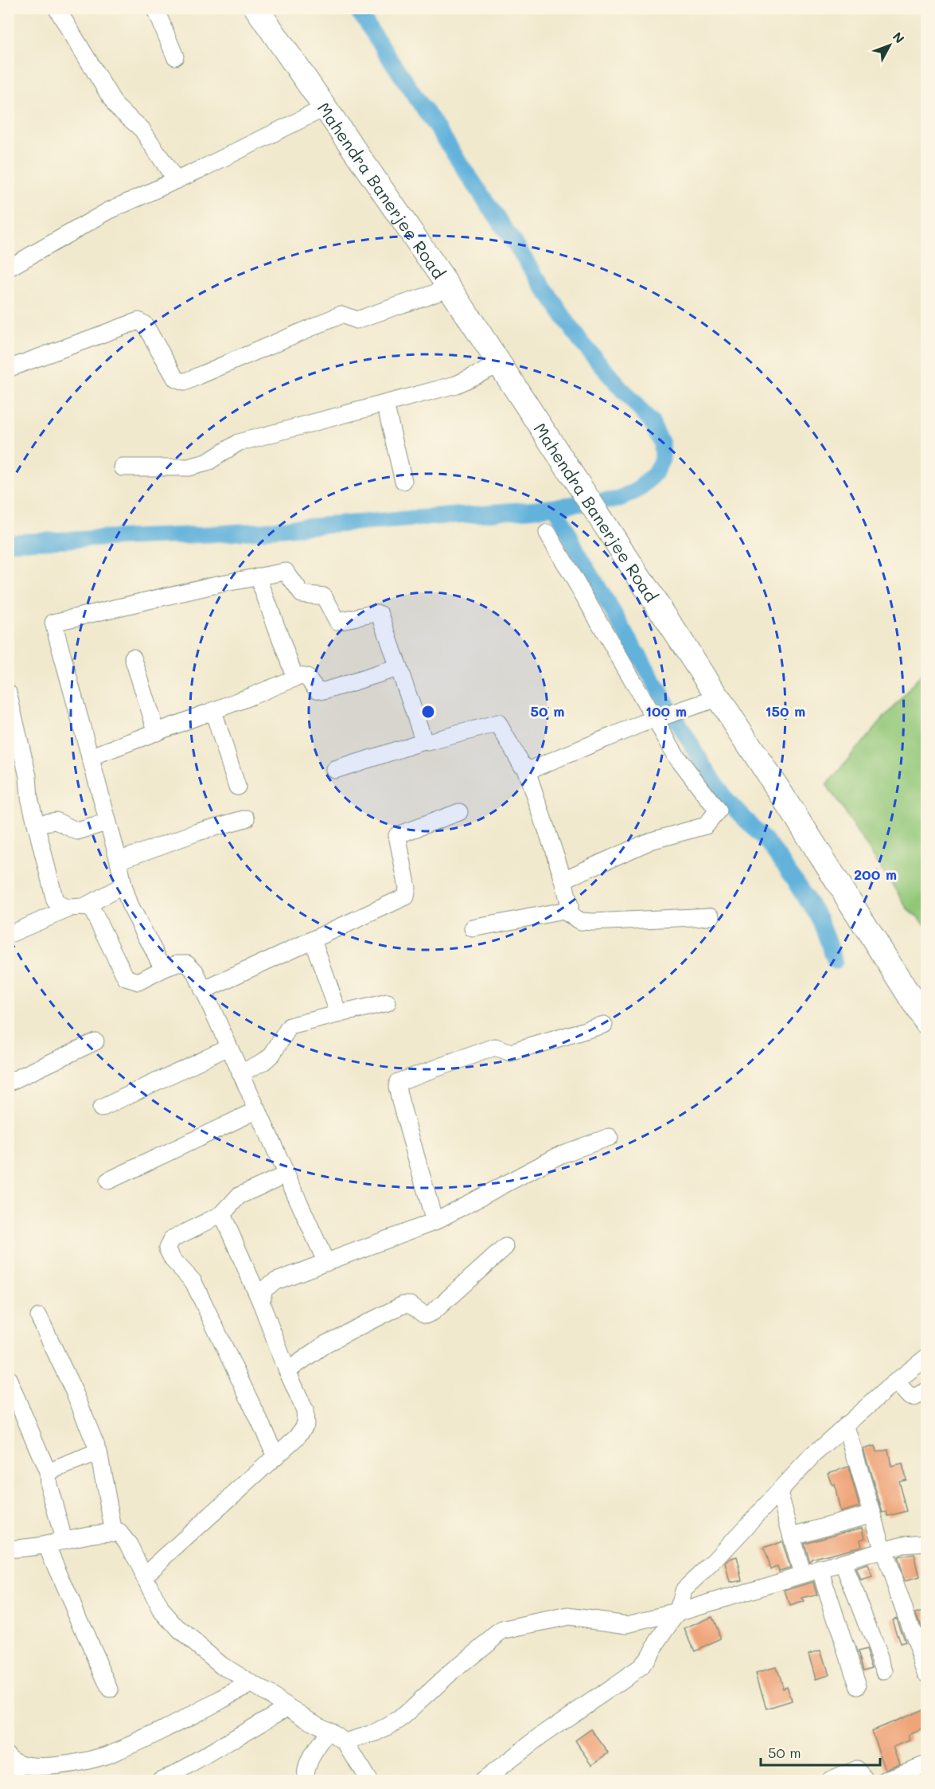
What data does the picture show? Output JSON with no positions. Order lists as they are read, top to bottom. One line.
{"streets":{"street":["Mahendra Banerjee Road"]},"scale_bar":"50 m","north":"top right","rings":["50 m","100 m","150 m","200 m"]}
